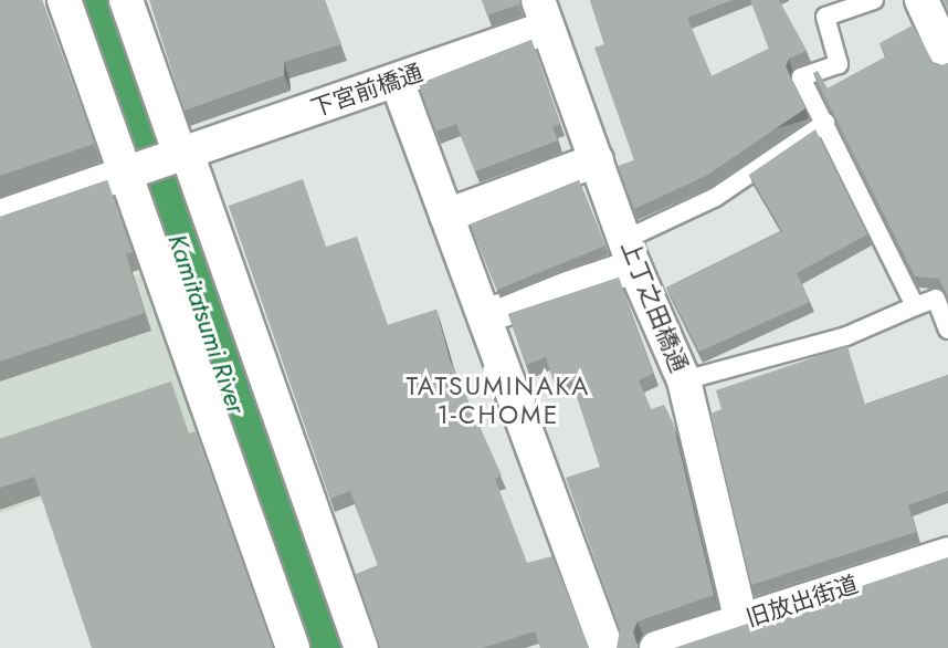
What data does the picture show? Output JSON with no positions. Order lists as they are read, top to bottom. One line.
{"streets":{"street":["下宮前橋通","上丁之田橋通","旧放出街道"]},"crossings":[["下宮前橋通","上丁之田橋通"],["上丁之田橋通","旧放出街道"]],"districts":["TATSUMINAKA 1-CHOME"],"water":["Kamitatsumi River"]}
